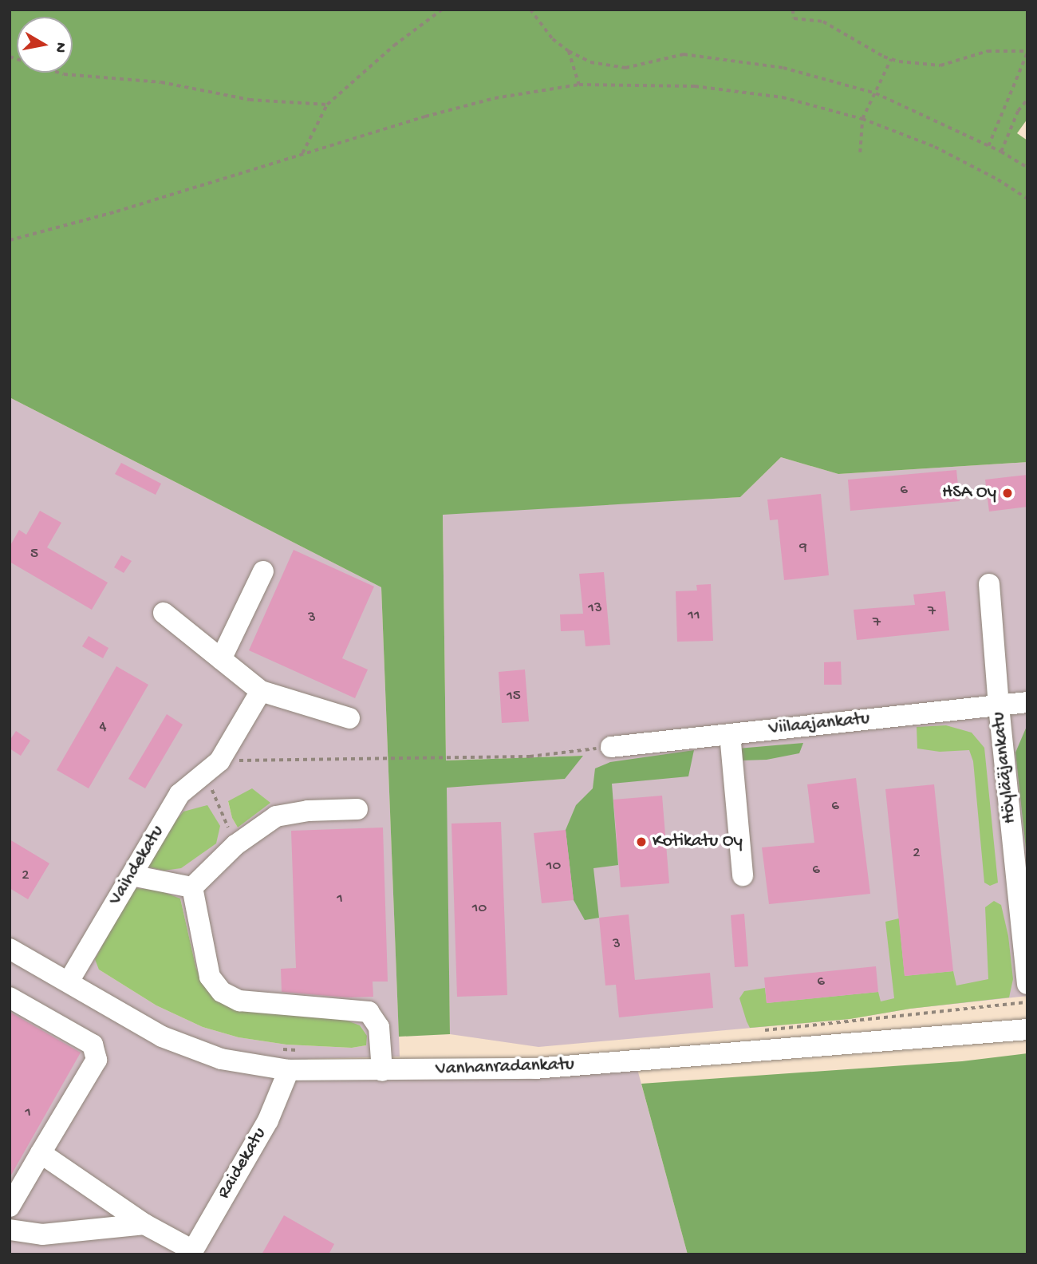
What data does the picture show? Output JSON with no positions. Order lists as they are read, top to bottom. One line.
{"streets":{"street":["Viilaajankatu","Höylääjankatu","Vaihdekatu","Vanhanradankatu","Raidekatu"]},"crossings":[["Viilaajankatu","Höylääjankatu"],["Vaihdekatu","Vanhanradankatu"],["Vanhanradankatu","Raidekatu"]],"places":["HSA Oy","Kotikatu Oy"],"house_numbers":["6","9","5","13","7","11","3","7","15","4","6","2","10","6","2","1","10","3","6","1"],"north":"right"}
